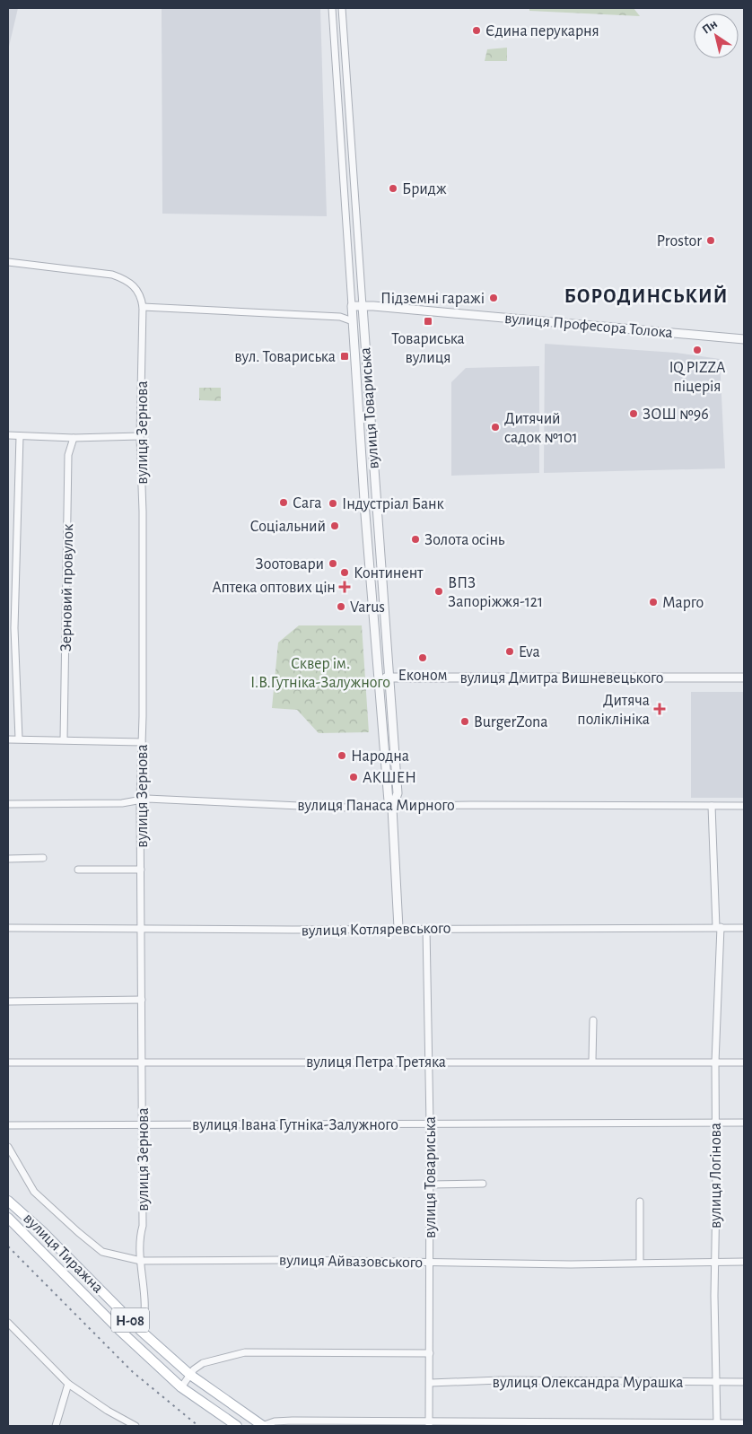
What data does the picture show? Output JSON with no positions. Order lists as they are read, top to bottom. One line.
{"streets":{"main road":["вулиця Тиражна","Н-08"],"street":["вулиця Професора Толока","вулиця Товариська","вулиця Зернова","Зерновий провулок","вулиця Дмитра Вишневецького","вулиця Панаса Мирного","вулиця Котляревського","вулиця Петра Третяка","вулиця Івана Гутніка-Залужного","вулиця Логінова","вулиця Айвазовського","вулиця Олександра Мурашка"]},"crossings":[["вулиця Професора Толока","вулиця Товариська"],["вулиця Товариська","вулиця Дмитра Вишневецького"],["вулиця Товариська","вулиця Панаса Мирного"],["вулиця Товариська","вулиця Котляревського"],["вулиця Товариська","вулиця Петра Третяка"],["вулиця Товариська","вулиця Івана Гутніка-Залужного"],["вулиця Товариська","вулиця Айвазовського"],["вулиця Товариська","вулиця Олександра Мурашка"],["вулиця Зернова","вулиця Панаса Мирного"],["вулиця Зернова","вулиця Котляревського"],["вулиця Зернова","вулиця Петра Третяка"],["вулиця Зернова","вулиця Івана Гутніка-Залужного"],["вулиця Зернова","вулиця Тиражна"],["вулиця Зернова","вулиця Айвазовського"],["вулиця Панаса Мирного","вулиця Логінова"],["вулиця Котляревського","вулиця Логінова"],["вулиця Петра Третяка","вулиця Логінова"],["вулиця Івана Гутніка-Залужного","вулиця Логінова"],["вулиця Логінова","вулиця Айвазовського"],["вулиця Логінова","вулиця Олександра Мурашка"]],"districts":["БОРОДИНСЬКИЙ"],"parks":["Сквер ім. І.В.Гутніка-Залужного"],"places":{"other":["Єдина перукарня","Бридж","Prostor","Підземні гаражі","IQ PIZZA піцерія","ЗОШ №96","Дитячий садок №101","Сага","Індустріал Банк","Соціальний","Золота осінь","Зоотовари","Континент","ВПЗ Запоріжжя-121","Марго","Varus","Eva","Економ","BurgerZona","Народна","АКШЕН"],"transit":["Товариська вулиця","вул. Товариська"],"health":["Аптека оптових цін","Дитяча поліклініка"]},"north":"top left"}
